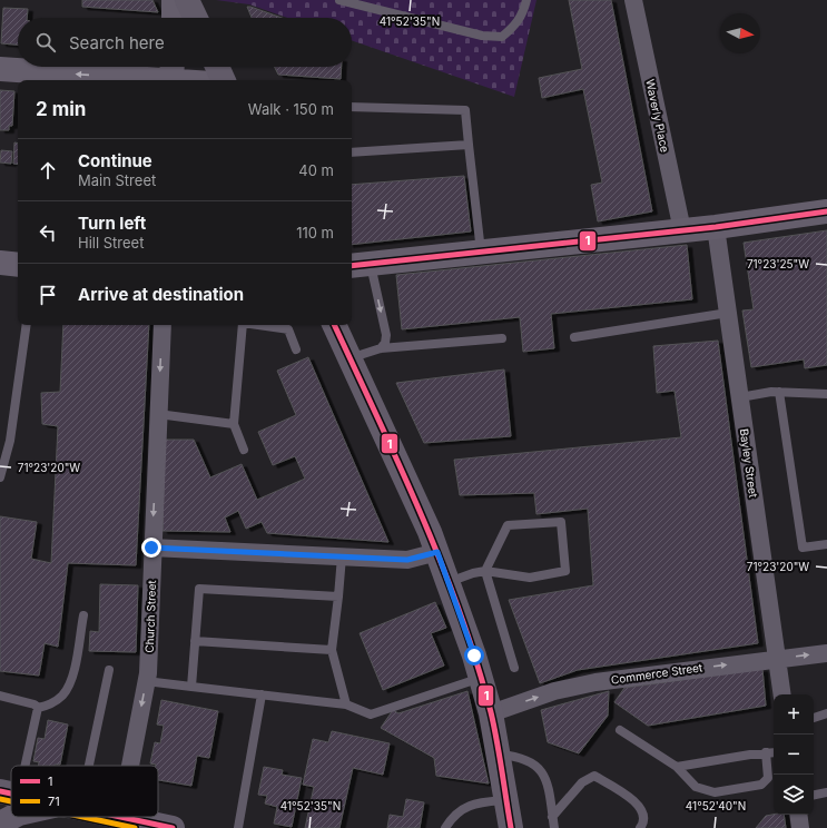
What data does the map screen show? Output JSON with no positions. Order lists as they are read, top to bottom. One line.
{"streets":{"street":["Waverly Place","Bayley Street","Church Street","Commerce Street"]},"crossings":[["Bayley Street","Commerce Street"]],"one_way":["Church Street","Commerce Street"],"lines":["transit line 1","transit line 71"],"legend":["1","71"],"north":"right","page":{"search":"Search here","heading":["2 min","Walk · 150 m"],"list":[["Continue","Main Street","40 m"],["Turn left","Hill Street","110 m"],"Arrive at destination"],"map_buttons":["+","−"]},"coordinates":["41°52'35\"N","71°23'25\"W","71°23'20\"W","41°52'40\"N"]}
